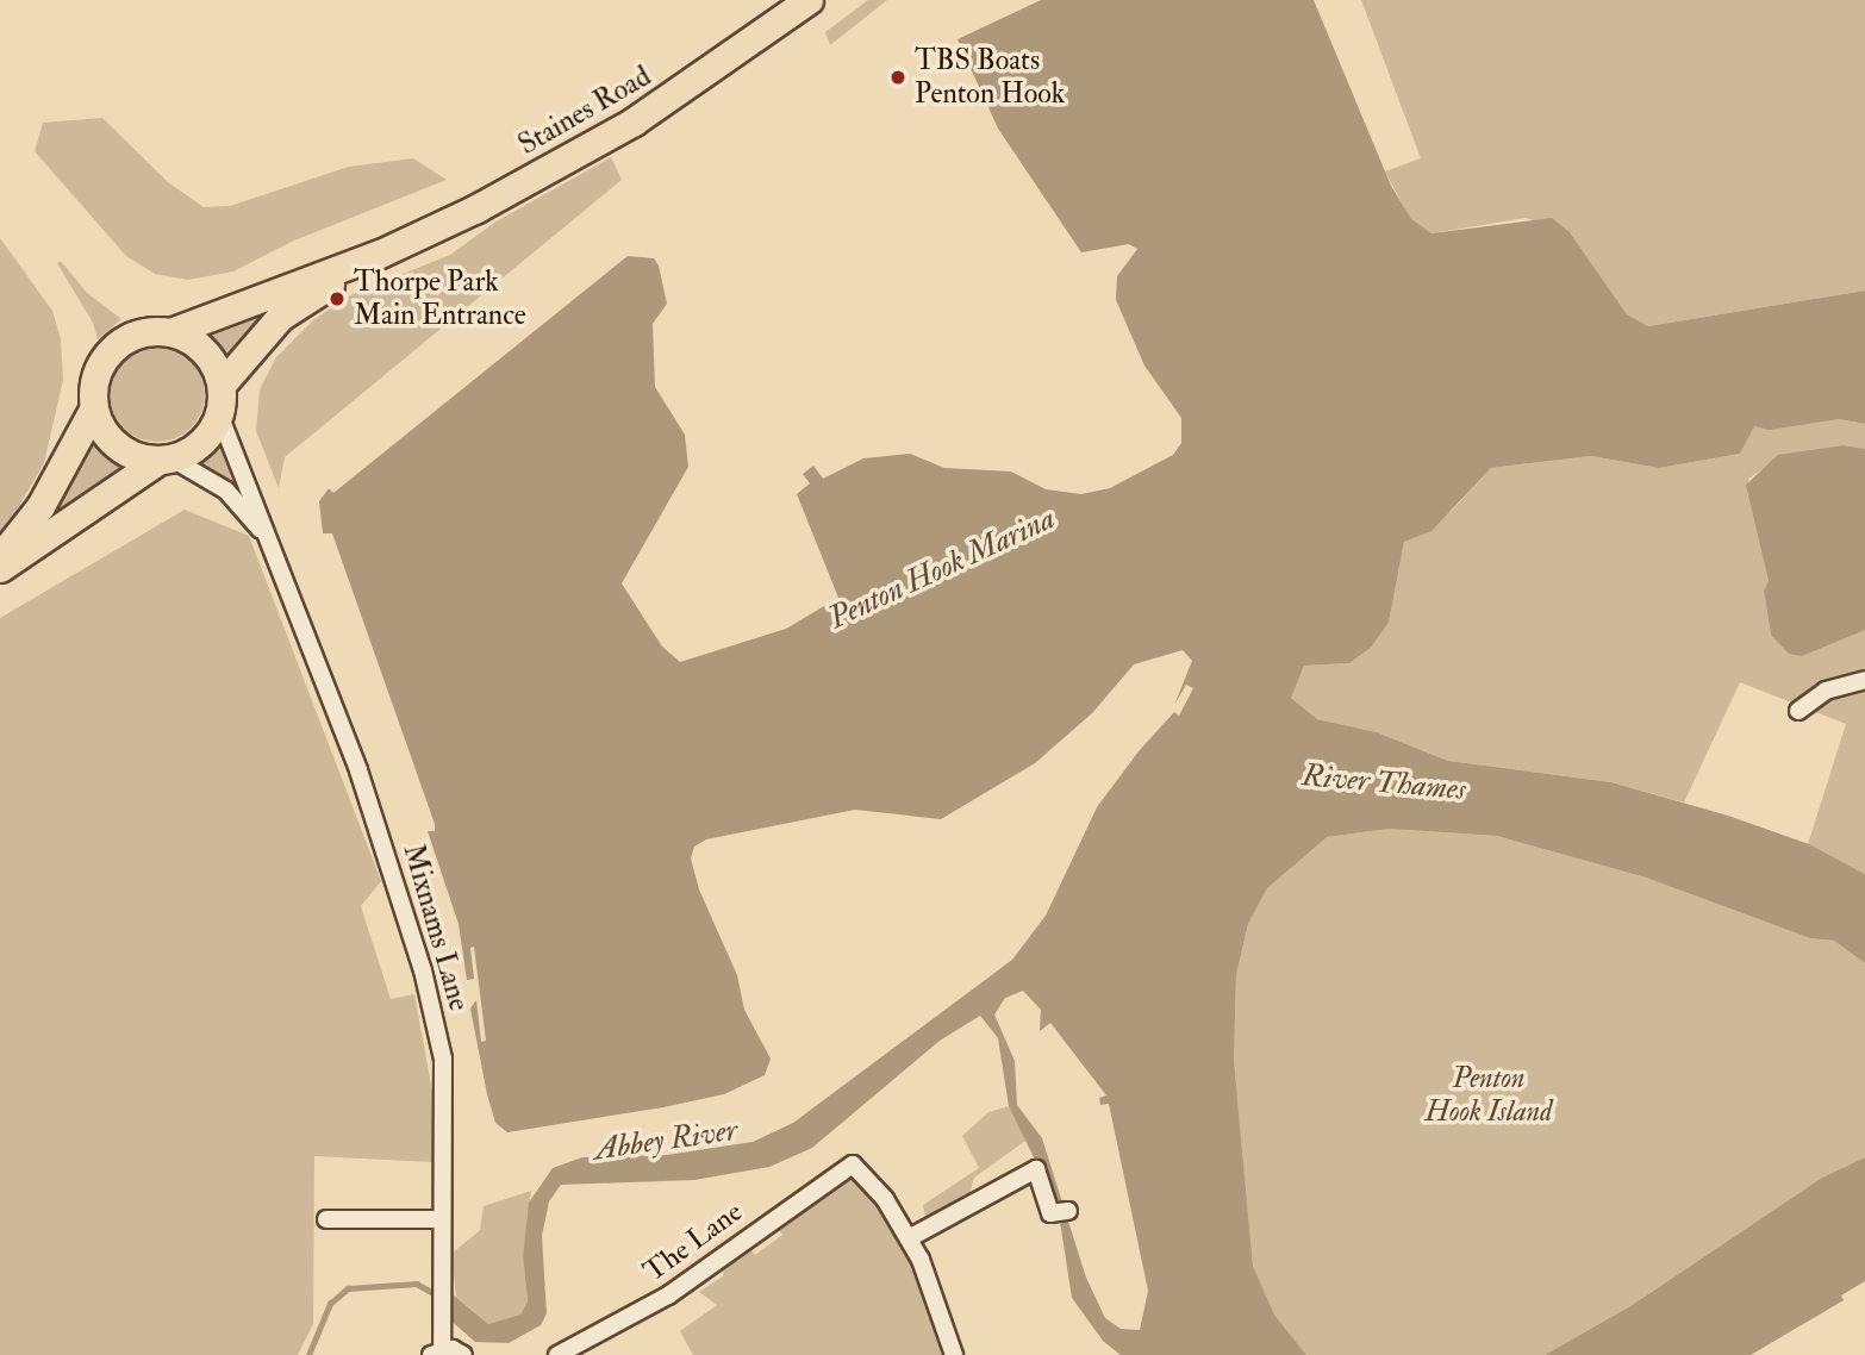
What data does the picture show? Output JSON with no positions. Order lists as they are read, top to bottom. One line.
{"streets":{"main road":["Staines Road"],"street":["Mixnams Lane","The Lane"]},"crossings":[["Staines Road","Mixnams Lane"]],"water":["Penton Hook Marina","River Thames","Abbey River"],"parks":["Penton Hook Island"],"places":["TBS Boats Penton Hook","Thorpe Park Main Entrance"]}
